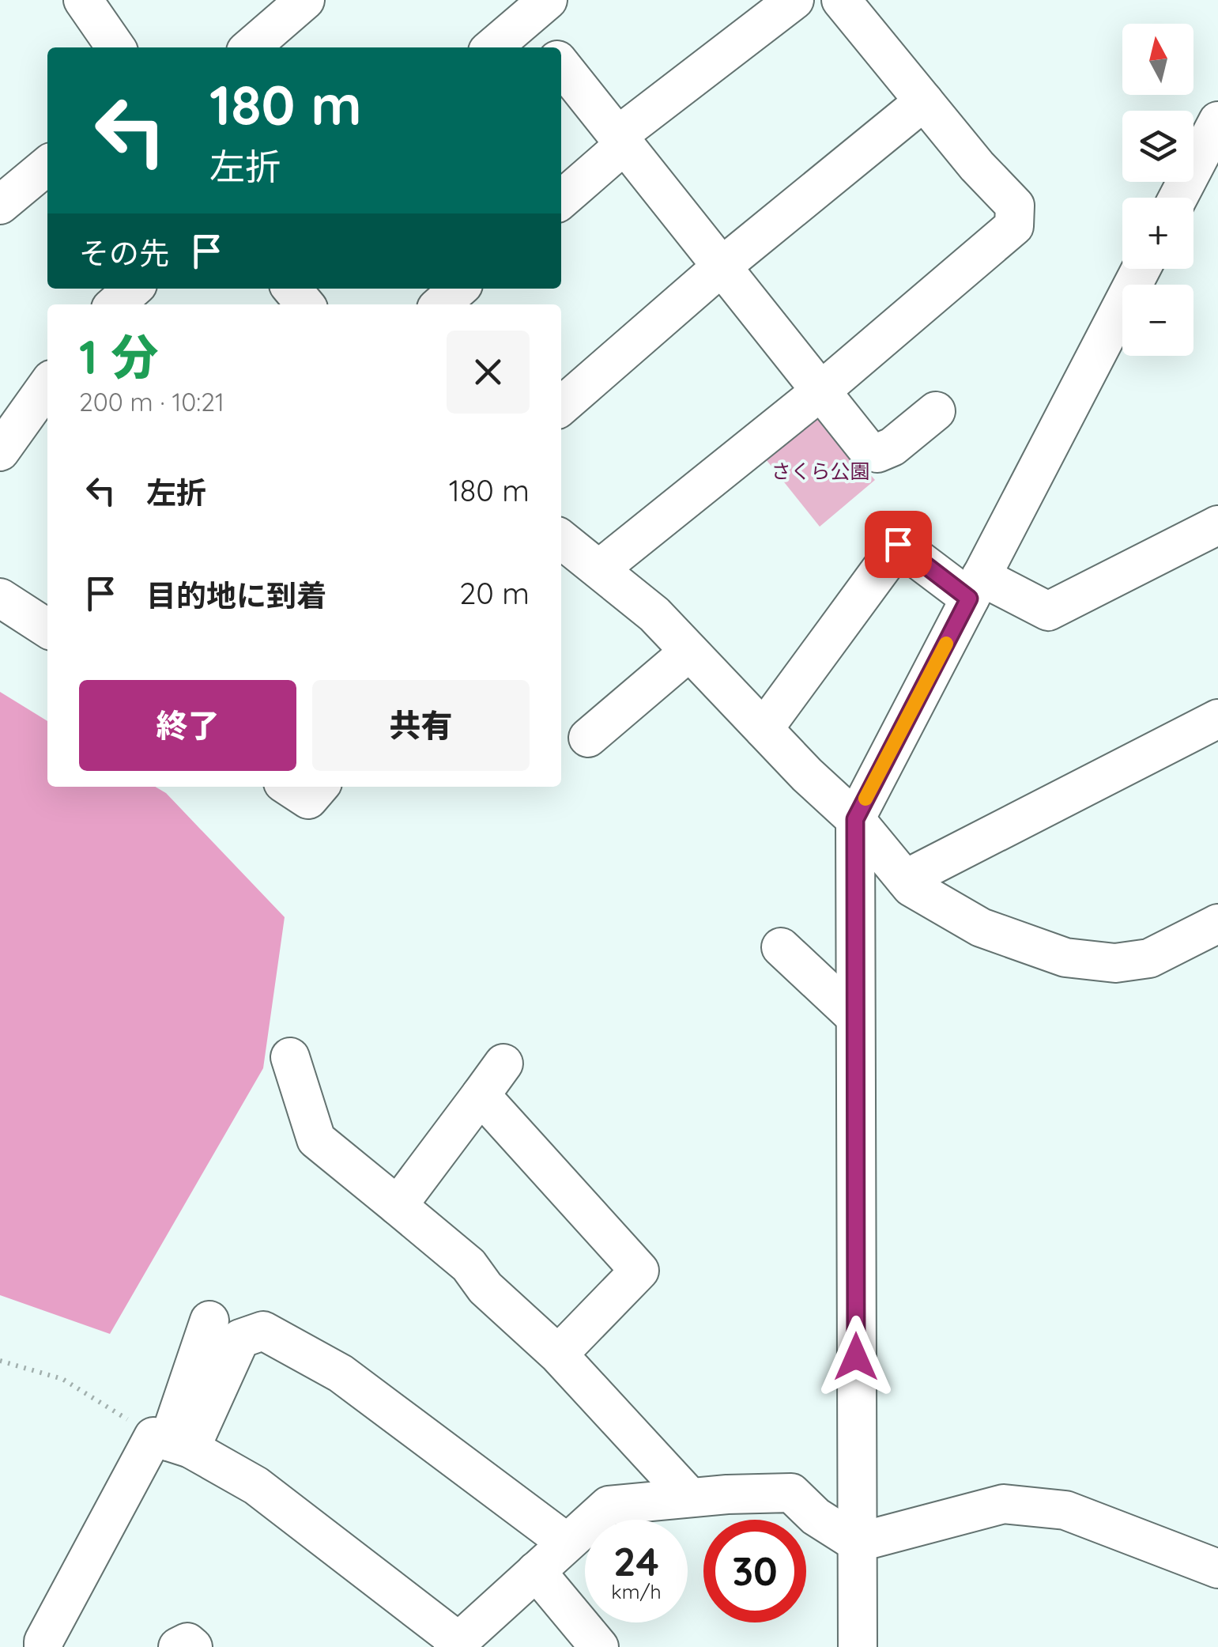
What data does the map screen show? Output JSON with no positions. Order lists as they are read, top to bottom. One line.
{"parks":["さくら公園"],"north":"top","page":{"map_buttons":["+","−"],"turn":["180 m","左折"],"then":"その先","heading":["1 分","200 m · 10:21"],"list":[{"name":"左折","value":"180 m"},{"name":"目的地に到着","value":"20 m"}],"buttons":["終了","共有"],"speed":"24 km/h","limit":"30"}}
